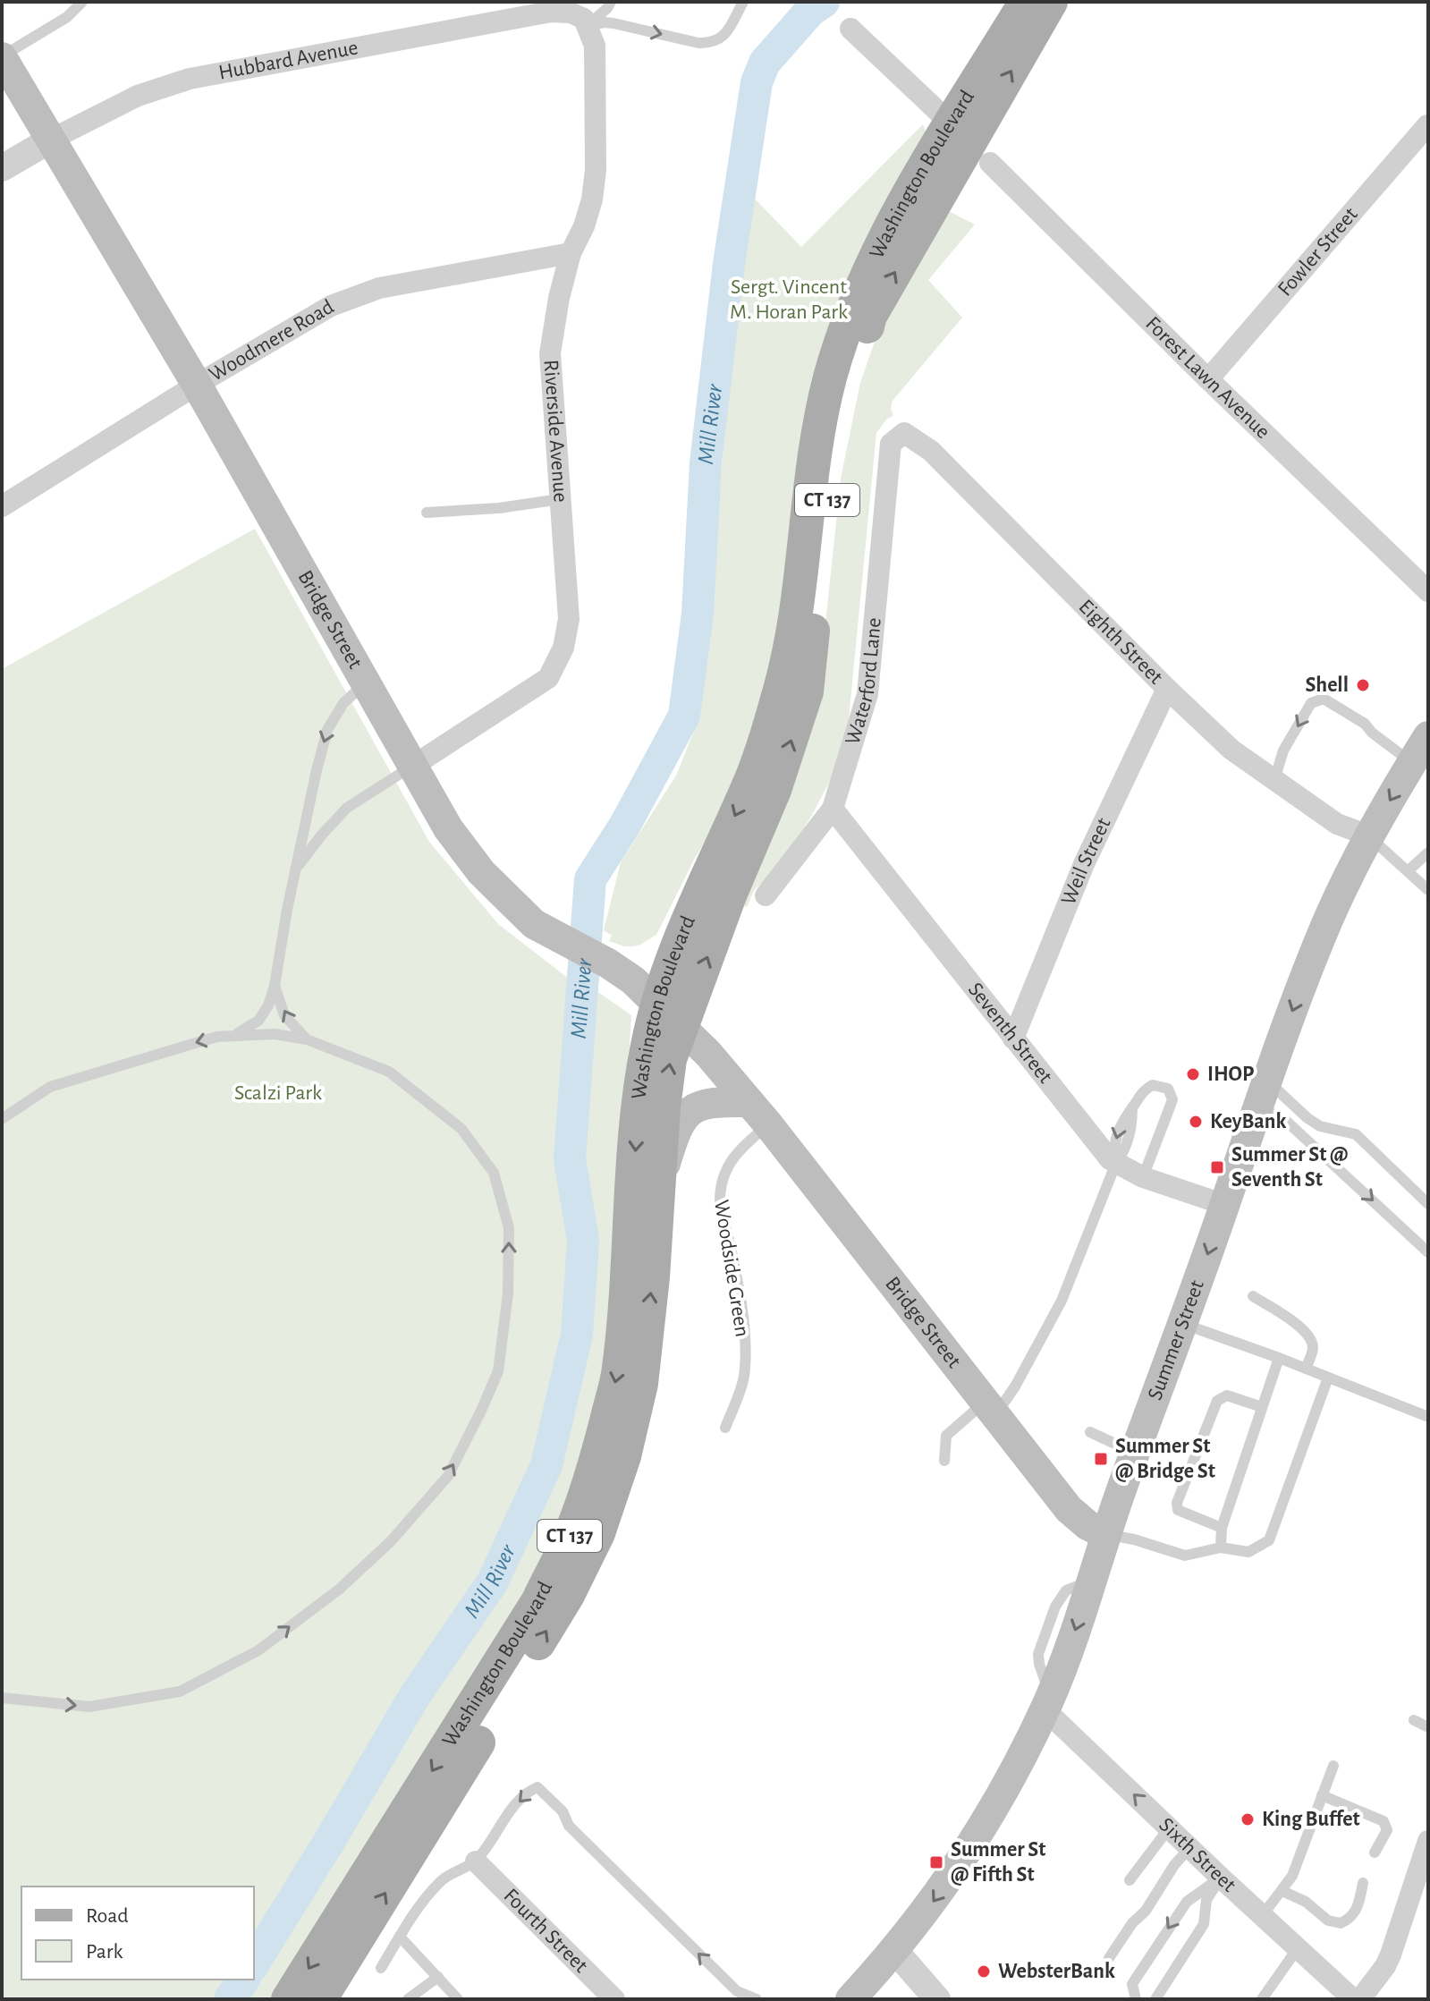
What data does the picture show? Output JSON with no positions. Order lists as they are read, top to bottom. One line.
{"streets":{"main road":["Washington Boulevard","CT 137","Bridge Street","Summer Street"],"street":["Hubbard Avenue","Fowler Street","Woodmere Road","Forest Lawn Avenue","Riverside Avenue","Eighth Street","Waterford Lane","Weil Street","Seventh Street","Sixth Street","Fourth Street"],"lane":["Woodside Green"]},"crossings":[["Hubbard Avenue","Riverside Avenue"],["Hubbard Avenue","Bridge Street"],["Washington Boulevard","Bridge Street"],["Fowler Street","Forest Lawn Avenue"],["Woodmere Road","Riverside Avenue"],["Woodmere Road","Bridge Street"],["Riverside Avenue","Bridge Street"],["Bridge Street","Woodside Green"],["Bridge Street","Summer Street"],["Eighth Street","Waterford Lane"],["Eighth Street","Weil Street"],["Eighth Street","Summer Street"],["Waterford Lane","Seventh Street"],["Weil Street","Seventh Street"],["Seventh Street","Summer Street"],["Summer Street","Sixth Street"]],"one_way":["Summer Street","Sixth Street"],"water":["Mill River"],"parks":["Sergt. Vincent M. Horan Park","Scalzi Park"],"places":{"other":["Shell","IHOP","KeyBank","King Buffet","WebsterBank"],"transit":["Summer St @ Seventh St","Summer St @ Bridge St","Summer St @ Fifth St"]},"legend":["Road","Park"]}
